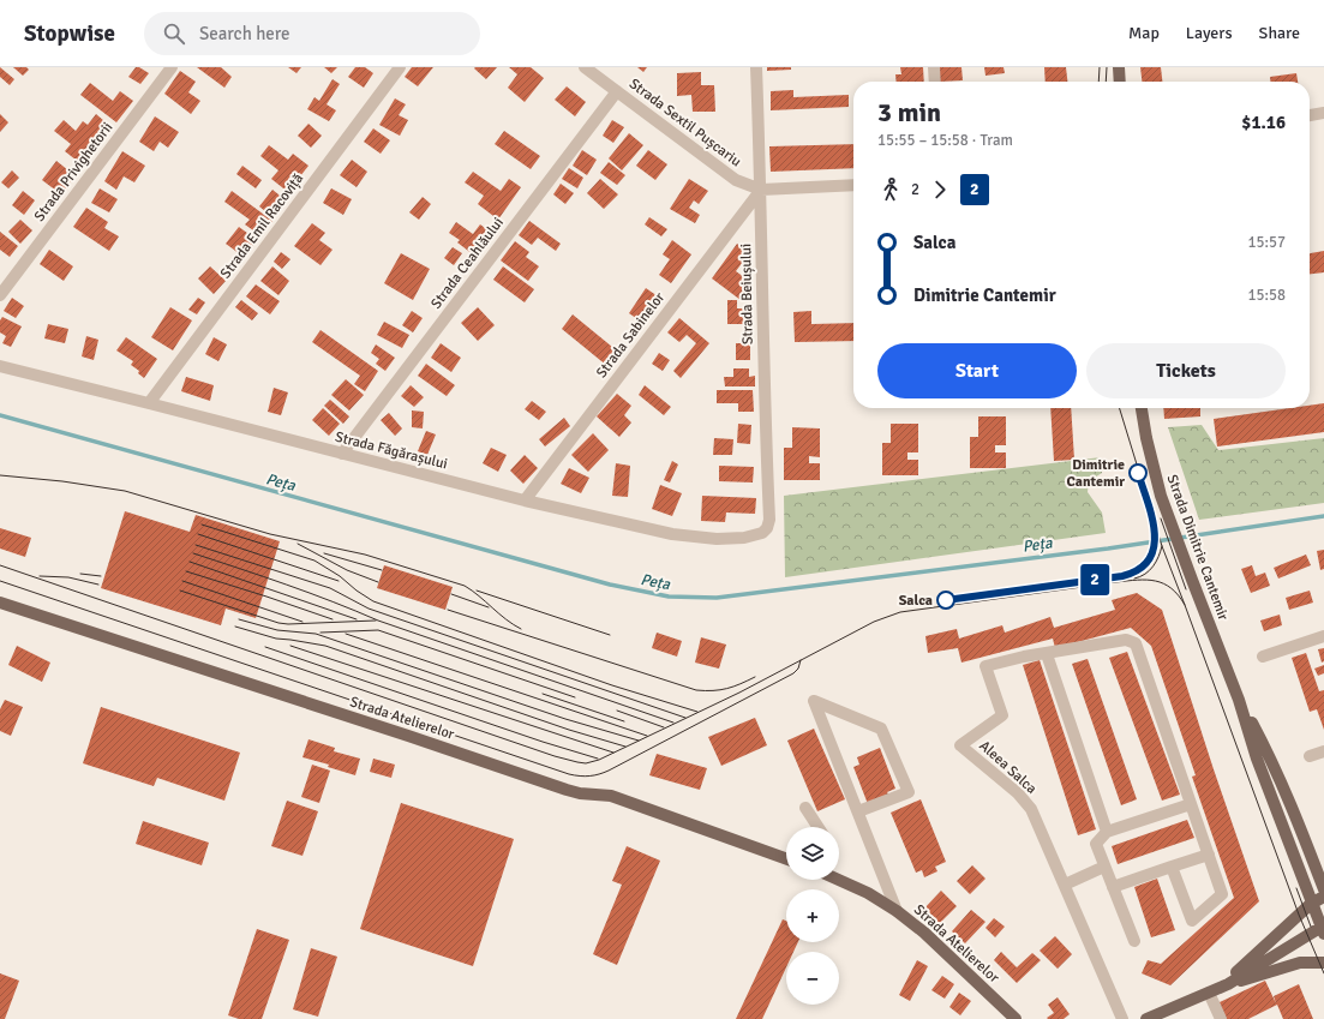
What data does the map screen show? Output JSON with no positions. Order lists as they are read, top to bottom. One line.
{"streets":{"main road":["Strada Dimitrie Cantemir","Strada Atelierelor"],"street":["Strada Sextil Pușcariu","Strada Privighetorii","Strada Emil Racoviță","Strada Ceahlăului","Strada Beiușului","Strada Sabinelor","Strada Făgărașului","Aleea Salca"]},"crossings":[["Strada Sextil Pușcariu","Strada Ceahlăului"],["Strada Sextil Pușcariu","Strada Beiușului"],["Strada Sextil Pușcariu","Strada Sabinelor"],["Strada Emil Racoviță","Strada Făgărașului"],["Strada Ceahlăului","Strada Făgărașului"],["Strada Beiușului","Strada Sabinelor"],["Strada Beiușului","Strada Făgărașului"],["Strada Sabinelor","Strada Făgărașului"]],"water":["Peța"],"places":["Dimitrie Cantemir","Salca"],"lines":["tram line 2"],"page":{"header":"Stopwise","search":"Search here","nav":["Map","Layers","Share"],"on_map":"2","heading":["3 min","15:55 – 15:58 · Tram","$1.16"],"legs":["2","2"],"list":[{"name":"Salca","value":"15:57"},{"name":"Dimitrie Cantemir","value":"15:58"}],"buttons":["Start","Tickets"],"map_buttons":["+","−"]}}
